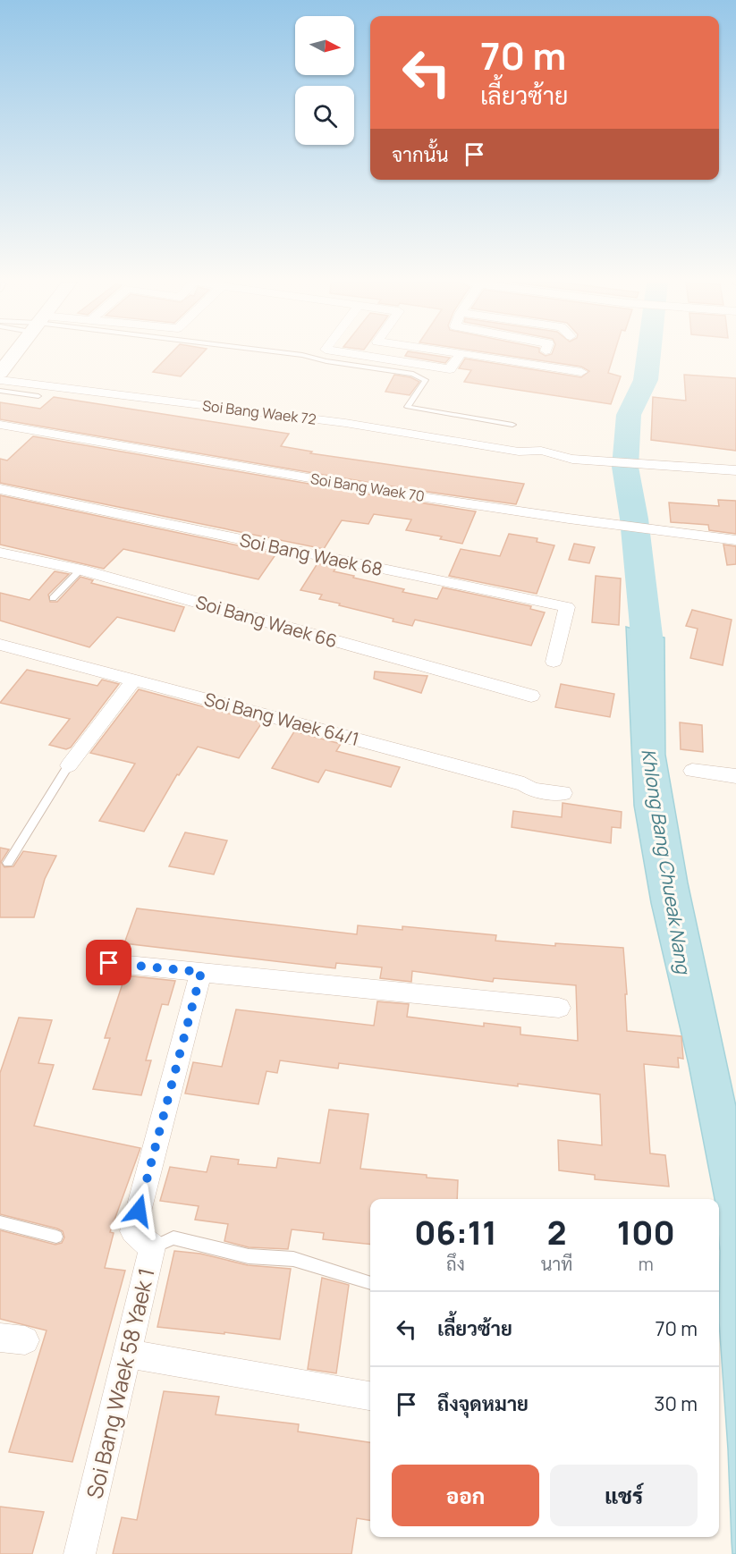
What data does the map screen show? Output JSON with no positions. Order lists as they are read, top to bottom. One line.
{"streets":{"street":["Soi Bang Waek 72","Soi Bang Waek 70","Soi Bang Waek 68","Soi Bang Waek 66","Soi Bang Waek 64/1","Soi Bang Waek 58 Yaek 1"]},"water":["Khlong Bang Chueak Nang"],"north":"right","page":{"turn":["70 m","เลี้ยวซ้าย"],"then":"จากนั้น","eta":["06:11","ถึง","2","นาที","100","m"],"list":[{"name":"เลี้ยวซ้าย","value":"70 m"},{"name":"ถึงจุดหมาย","value":"30 m"}],"buttons":["ออก","แชร์"]}}
